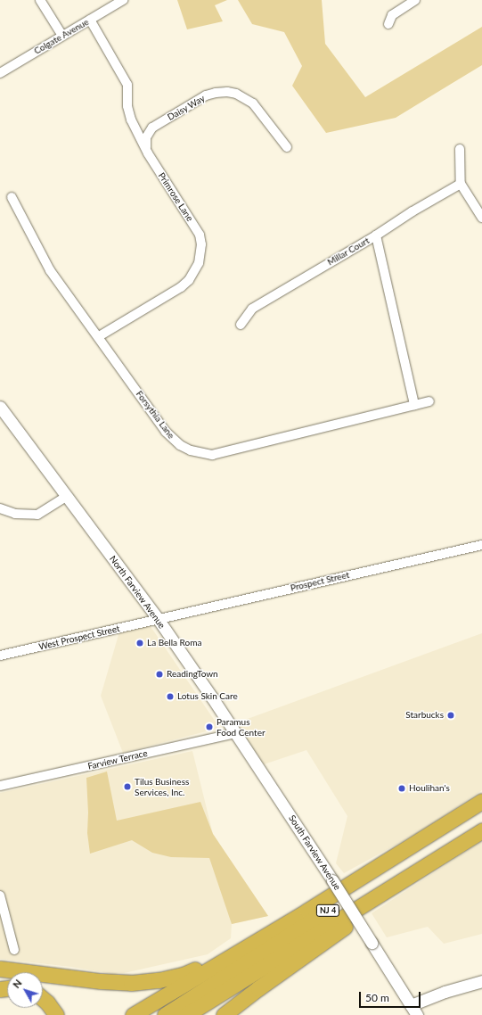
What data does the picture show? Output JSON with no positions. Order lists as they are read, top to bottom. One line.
{"streets":{"highway":["NJ 4"],"street":["Colgate Avenue","Daisy Way","Primrose Lane","Millar Court","Forsythia Lane","Prospect Street","North Farview Avenue","West Prospect Street","Farview Terrace","South Farview Avenue"]},"crossings":[["Colgate Avenue","Primrose Lane"],["Daisy Way","Primrose Lane"],["Primrose Lane","Forsythia Lane"],["Prospect Street","North Farview Avenue"],["Prospect Street","West Prospect Street"],["North Farview Avenue","West Prospect Street"],["North Farview Avenue","Farview Terrace"],["North Farview Avenue","South Farview Avenue"]],"places":["La Bella Roma","ReadingTown","Lotus Skin Care","Starbucks","Paramus Food Center","Tilus Business Services, Inc.","Houlihan's"],"scale_bar":"50 m","north":"top left"}
